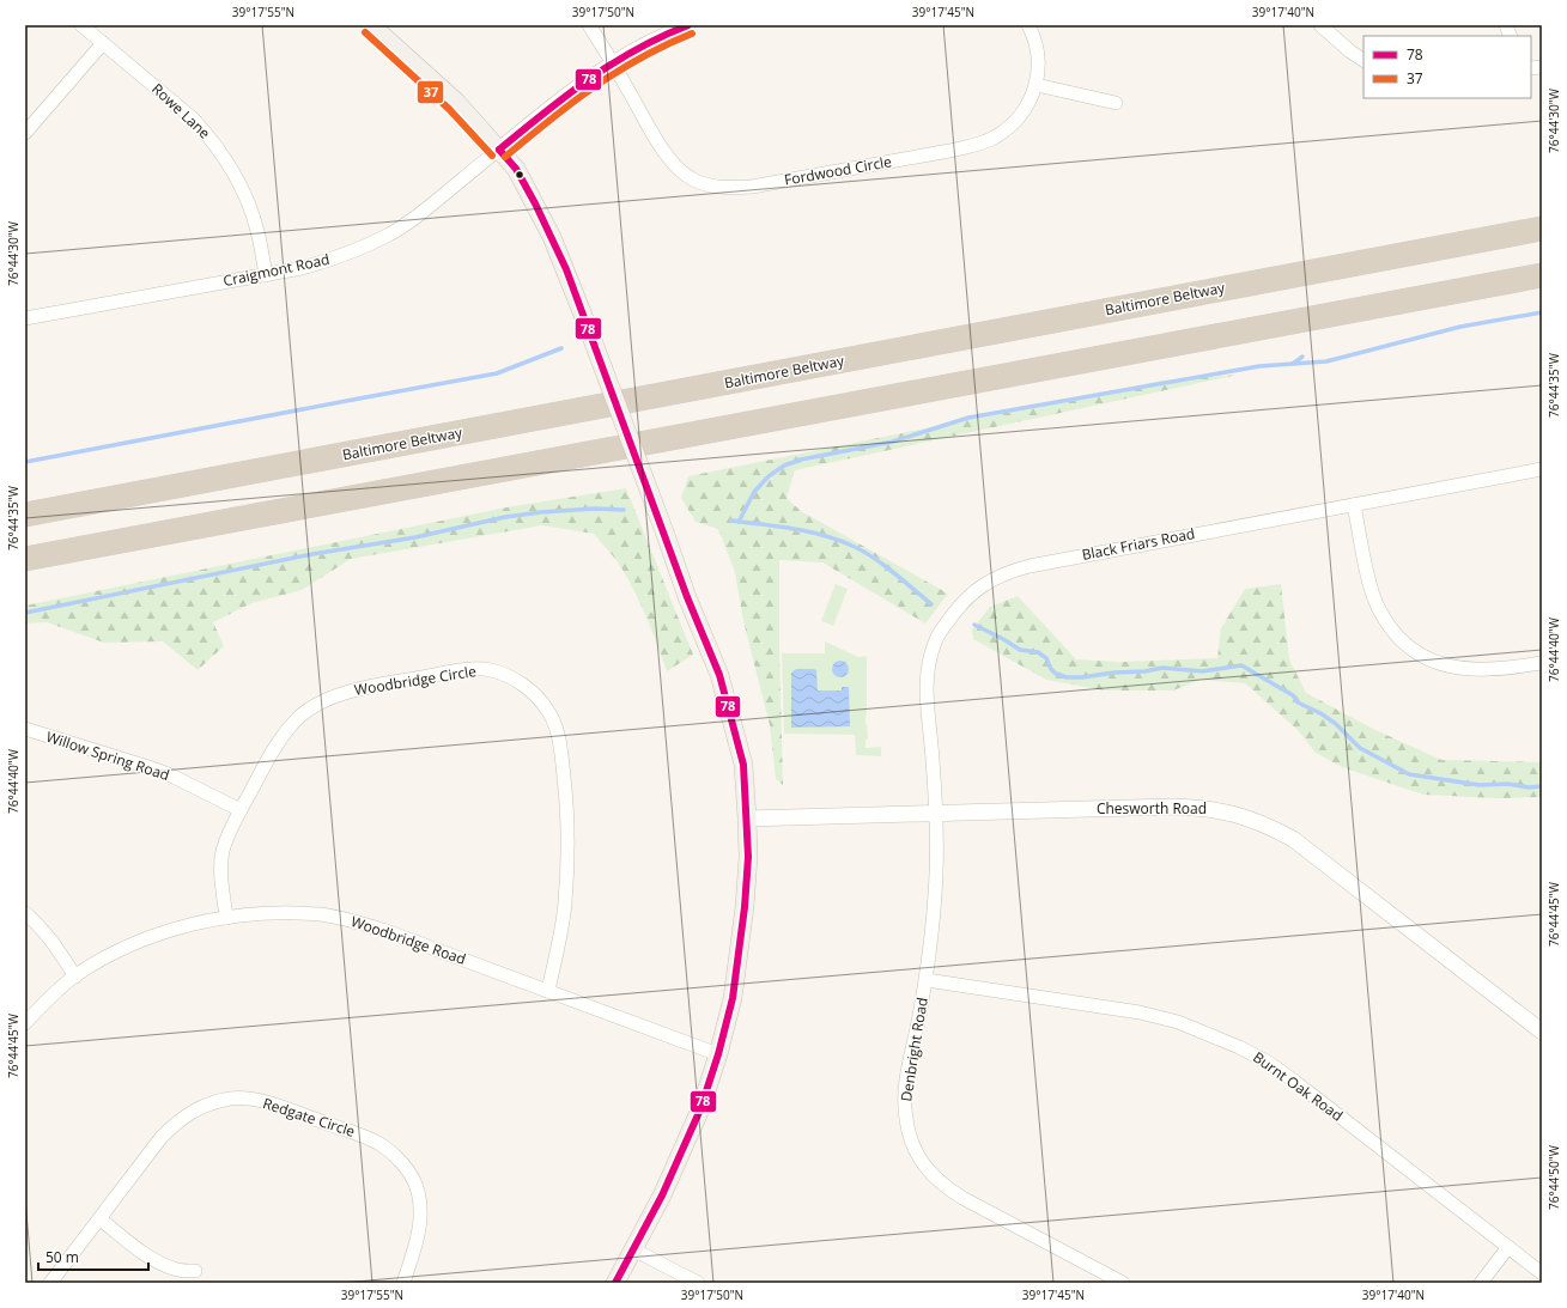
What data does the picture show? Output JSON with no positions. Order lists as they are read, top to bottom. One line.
{"streets":{"highway":["Baltimore Beltway"],"street":["Rowe Lane","Fordwood Circle","Craigmont Road","Black Friars Road","Woodbridge Circle","Willow Spring Road","Chesworth Road","Woodbridge Road","Denbright Road","Burnt Oak Road","Redgate Circle"]},"crossings":[["Rowe Lane","Craigmont Road"],["Fordwood Circle","Craigmont Road"],["Black Friars Road","Chesworth Road"],["Black Friars Road","Denbright Road"],["Woodbridge Circle","Willow Spring Road"],["Woodbridge Circle","Woodbridge Road"],["Chesworth Road","Denbright Road"],["Denbright Road","Burnt Oak Road"]],"lines":["transit line 78","transit line 37"],"legend":["78","37"],"scale_bar":"50 m","coordinates":["39°17'55\"N","39°17'50\"N","39°17'45\"N","39°17'40\"N","76°44'30\"W","76°44'35\"W","76°44'40\"W","76°44'45\"W","76°44'50\"W"]}
